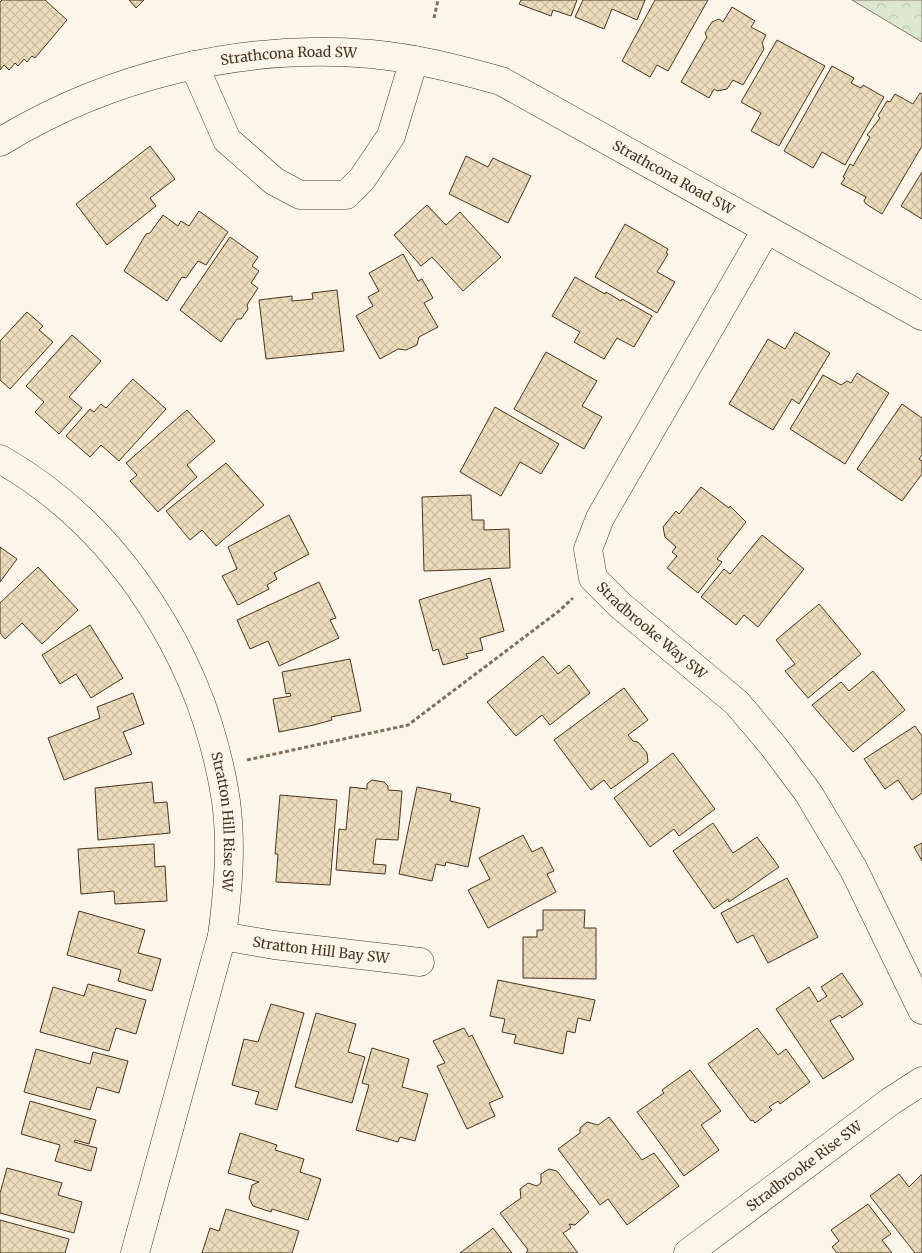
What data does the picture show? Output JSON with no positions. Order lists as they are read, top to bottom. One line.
{"streets":{"street":["Strathcona Road SW","Stradbrooke Way SW","Stratton Hill Rise SW","Stratton Hill Bay SW","Stradbrooke Rise SW"]},"crossings":[["Strathcona Road SW","Stradbrooke Way SW"],["Stratton Hill Rise SW","Stratton Hill Bay SW"]]}
